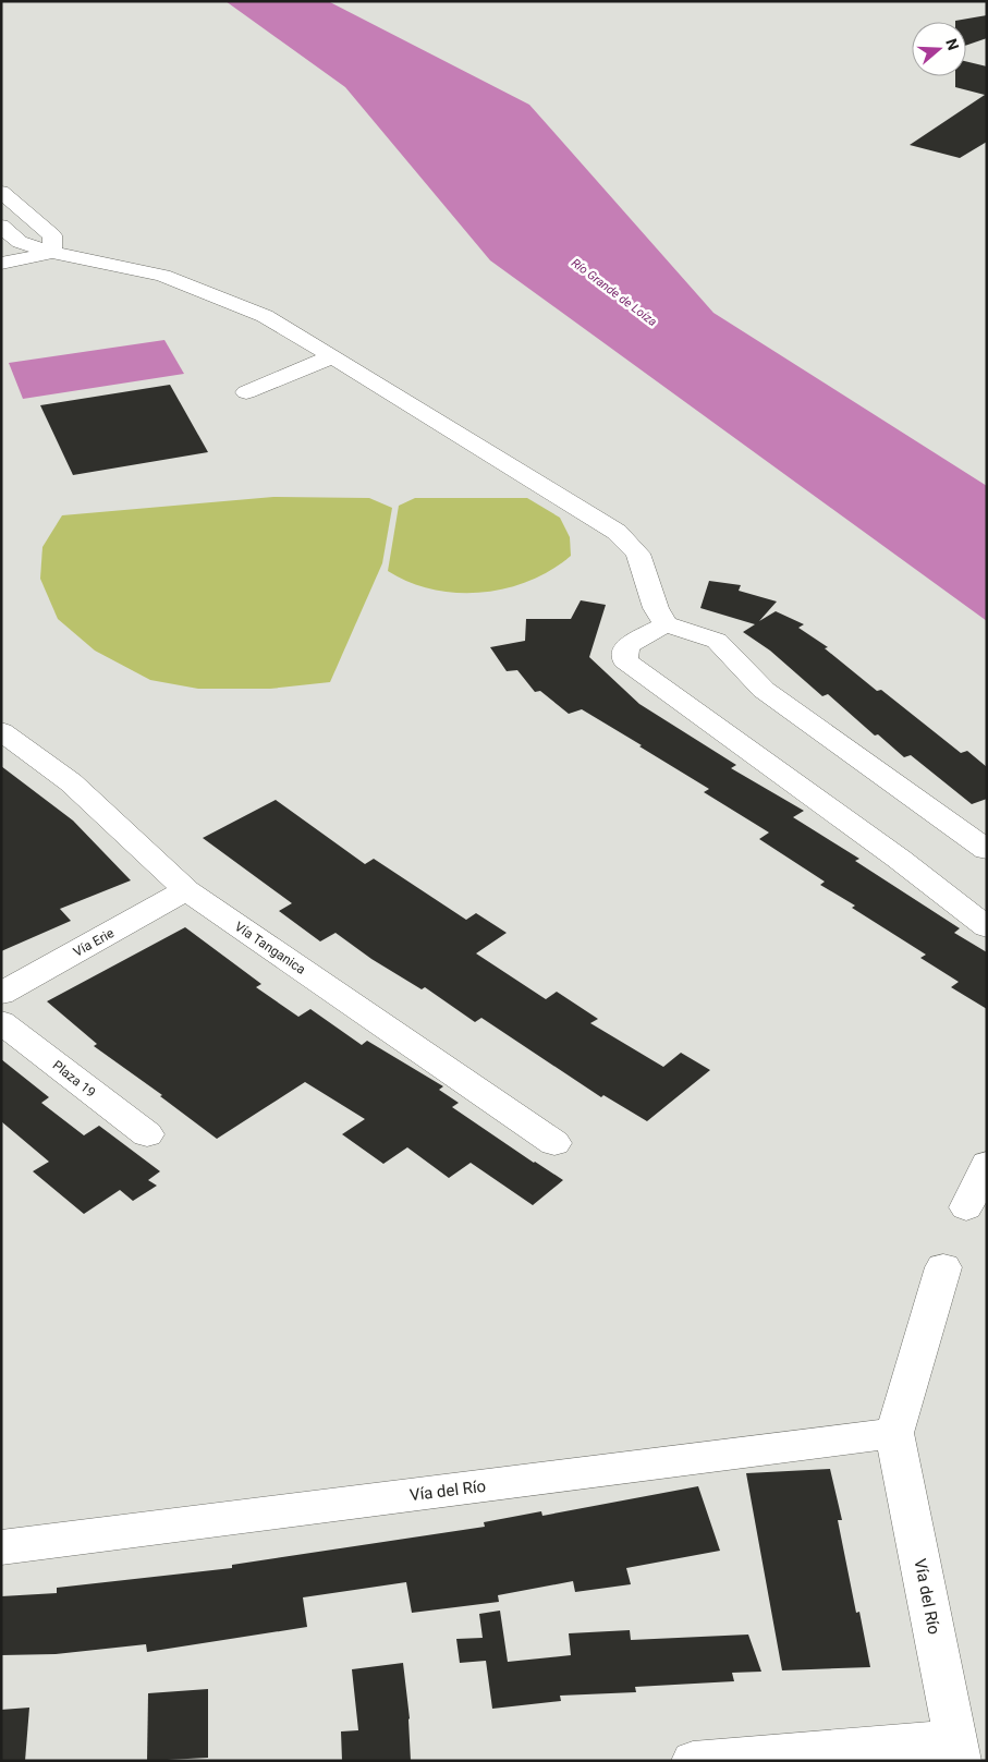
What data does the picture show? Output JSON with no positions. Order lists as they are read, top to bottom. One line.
{"streets":{"street":["Vía Erie","Vía Tanganica","Plaza 19","Vía del Río"]},"crossings":[["Vía Erie","Vía Tanganica"]],"water":["Río Grande de Loíza"],"north":"right"}
